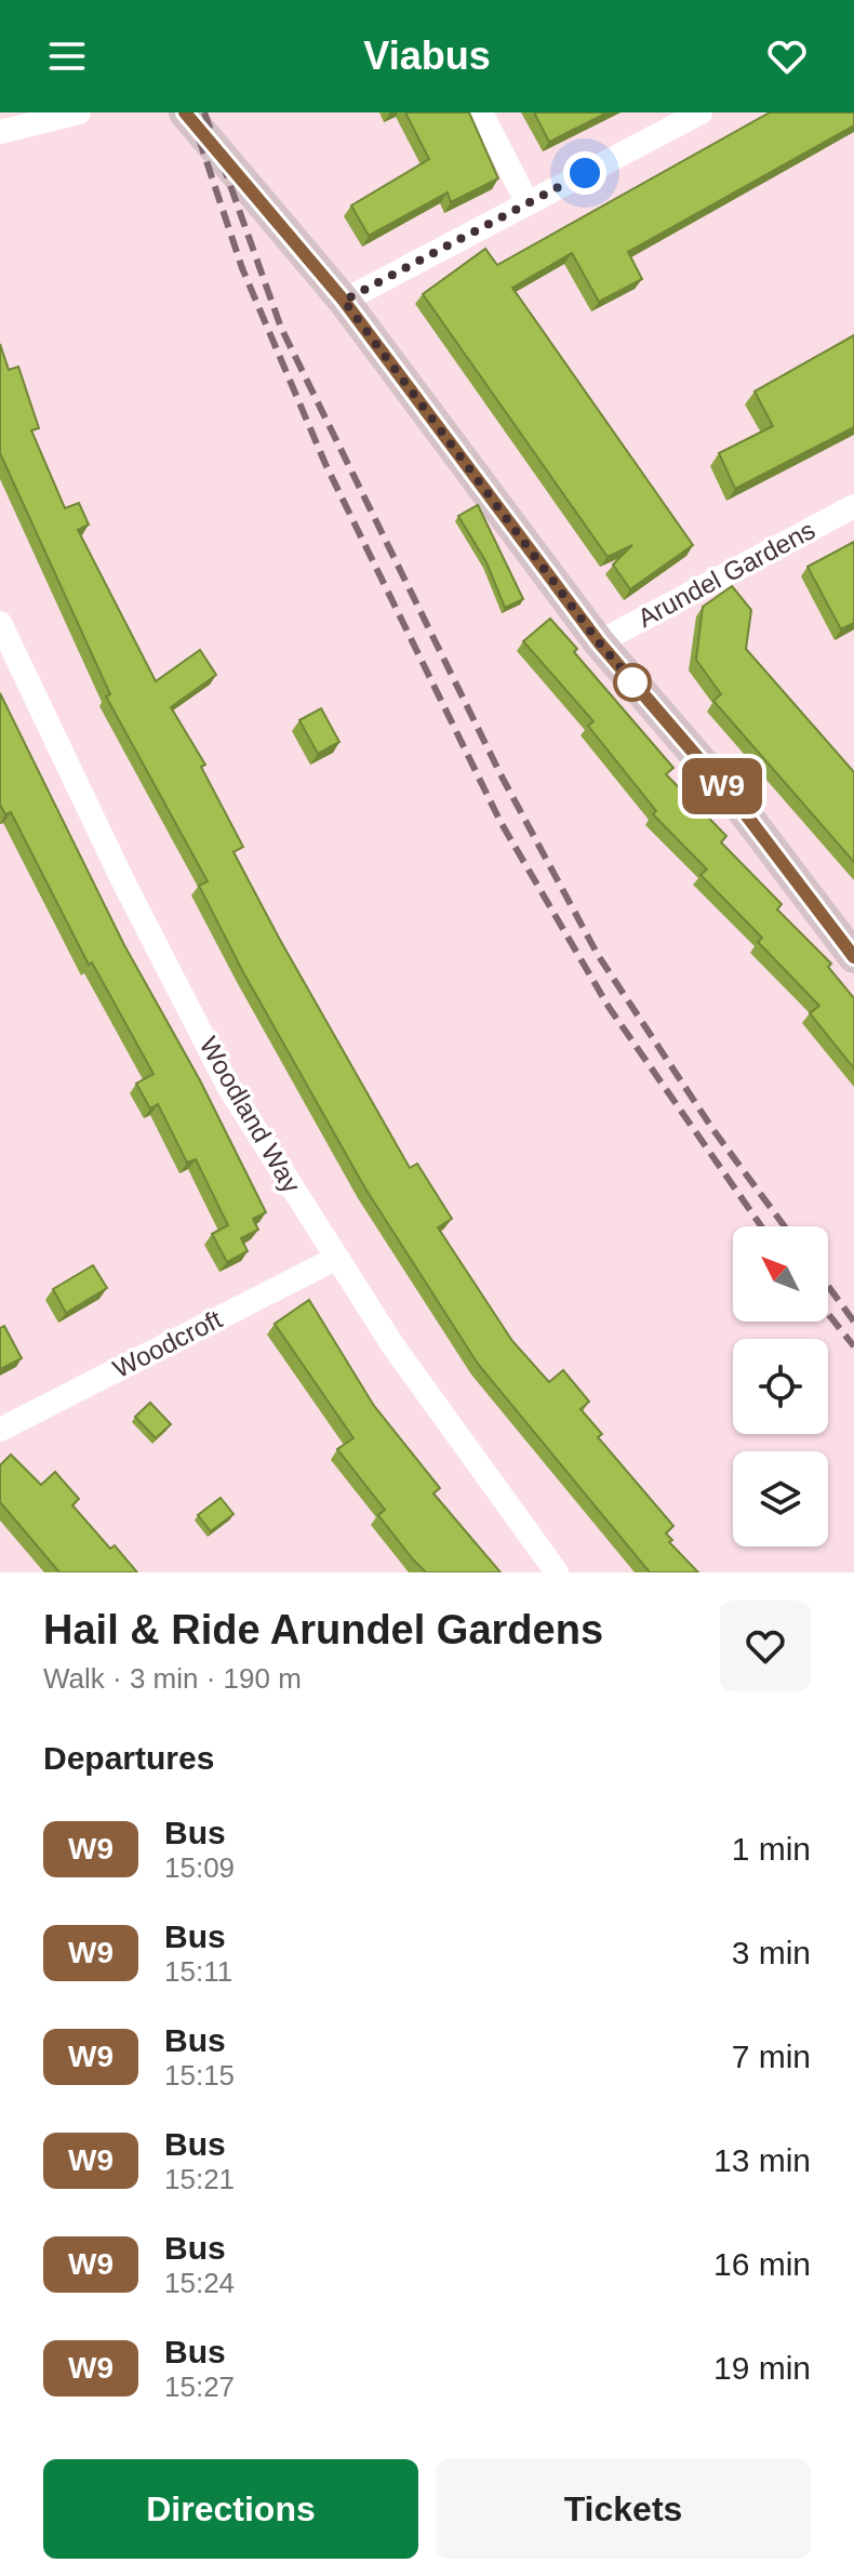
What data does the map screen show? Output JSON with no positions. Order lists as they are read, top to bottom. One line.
{"streets":{"street":["Arundel Gardens","Woodland Way","Woodcroft"]},"crossings":[["Woodland Way","Woodcroft"]],"lines":["bus line W9"],"north":"top left","page":{"header":"Viabus","on_map":"W9","heading":[["Hail & Ride Arundel Gardens","Walk · 3 min · 190 m"],"Departures"],"list":[{"mark":"W9","name":"Bus","note":"15:09","value":"1 min"},{"mark":"W9","name":"Bus","note":"15:11","value":"3 min"},{"mark":"W9","name":"Bus","note":"15:15","value":"7 min"},{"mark":"W9","name":"Bus","note":"15:21","value":"13 min"},{"mark":"W9","name":"Bus","note":"15:24","value":"16 min"},{"mark":"W9","name":"Bus","note":"15:27","value":"19 min"}],"buttons":["Directions","Tickets"]}}
